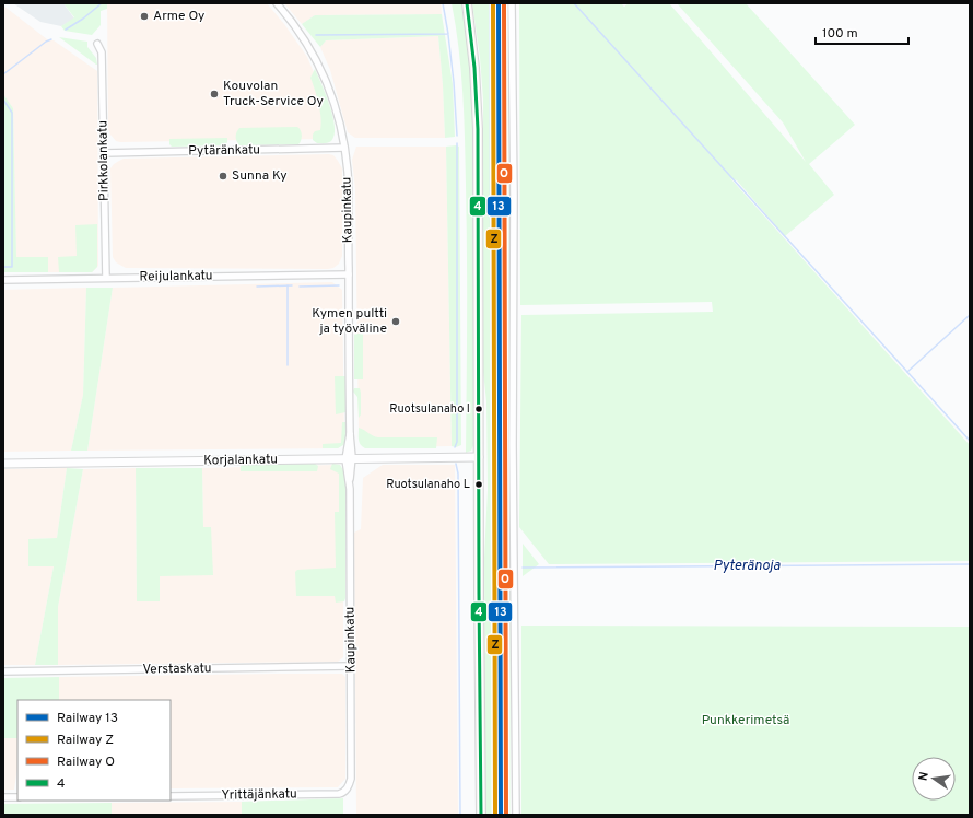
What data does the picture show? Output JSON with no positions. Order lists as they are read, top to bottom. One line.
{"streets":{"street":["Pytäränkatu","Pirkkolankatu","Kaupinkatu","Reijulankatu","Korjalankatu","Verstaskatu","Yrittäjänkatu"]},"crossings":[["Pytäränkatu","Pirkkolankatu"],["Pytäränkatu","Kaupinkatu"],["Pirkkolankatu","Reijulankatu"],["Kaupinkatu","Reijulankatu"],["Kaupinkatu","Korjalankatu"],["Kaupinkatu","Verstaskatu"],["Kaupinkatu","Yrittäjänkatu"]],"water":["Pyteränoja"],"parks":["Punkkerimetsä"],"places":["Arme Oy","Kouvolan Truck-Service Oy","Sunna Ky","Kymen pultti ja työväline","Ruotsulanaho I","Ruotsulanaho L"],"lines":["rail line 13","rail line Z","rail line O","transit line 4"],"legend":["Railway 13","Railway Z","Railway O","4"],"scale_bar":"100 m","north":"left"}
